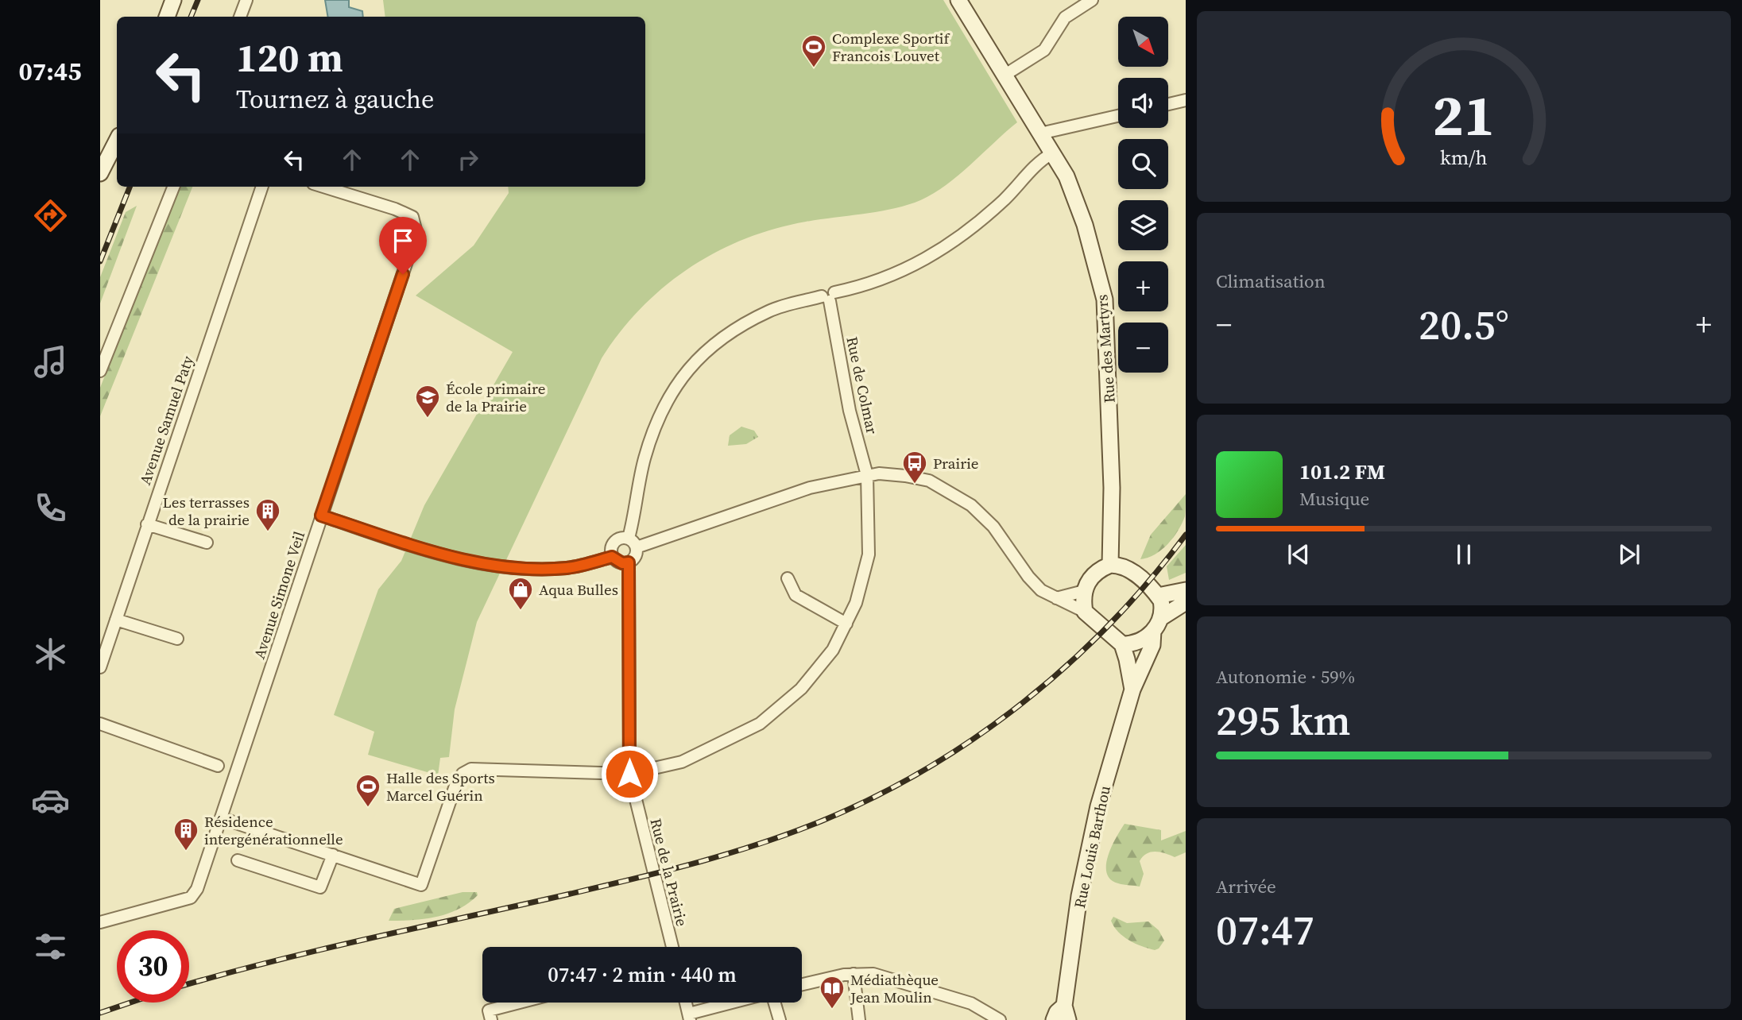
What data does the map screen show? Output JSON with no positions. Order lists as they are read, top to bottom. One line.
{"streets":{"main road":["Rue des Martyrs","Rue Louis Barthou"],"street":["Rue de Colmar","Avenue Samuel Paty","Avenue Simone Veil","Rue de la Prairie"]},"crossings":[["Rue de Colmar","Rue de la Prairie"]],"places":{"sports":["Complexe Sportif Francois Louvet","Halle des Sports Marcel Guérin"],"school or university":["École primaire de la Prairie"],"bus stop":["Prairie"],"building":["Les terrasses de la prairie","Résidence intergénérationnelle"],"shop":["Aqua Bulles"],"library":["Médiathèque Jean Moulin"]},"north":"bottom right","page":{"tabs":"07:45","map_buttons":["+","−"],"turn":["120 m","Tournez à gauche"],"tile":["Climatisation",["Autonomie · 59%","295 km"],["Arrivée","07:47"]],"heat":["−","20.5°","+"],"song":["101.2 FM","Musique"],"limit":"30","trip":"07:47 · 2 min · 440 m","gauge":["21","km/h"]}}
